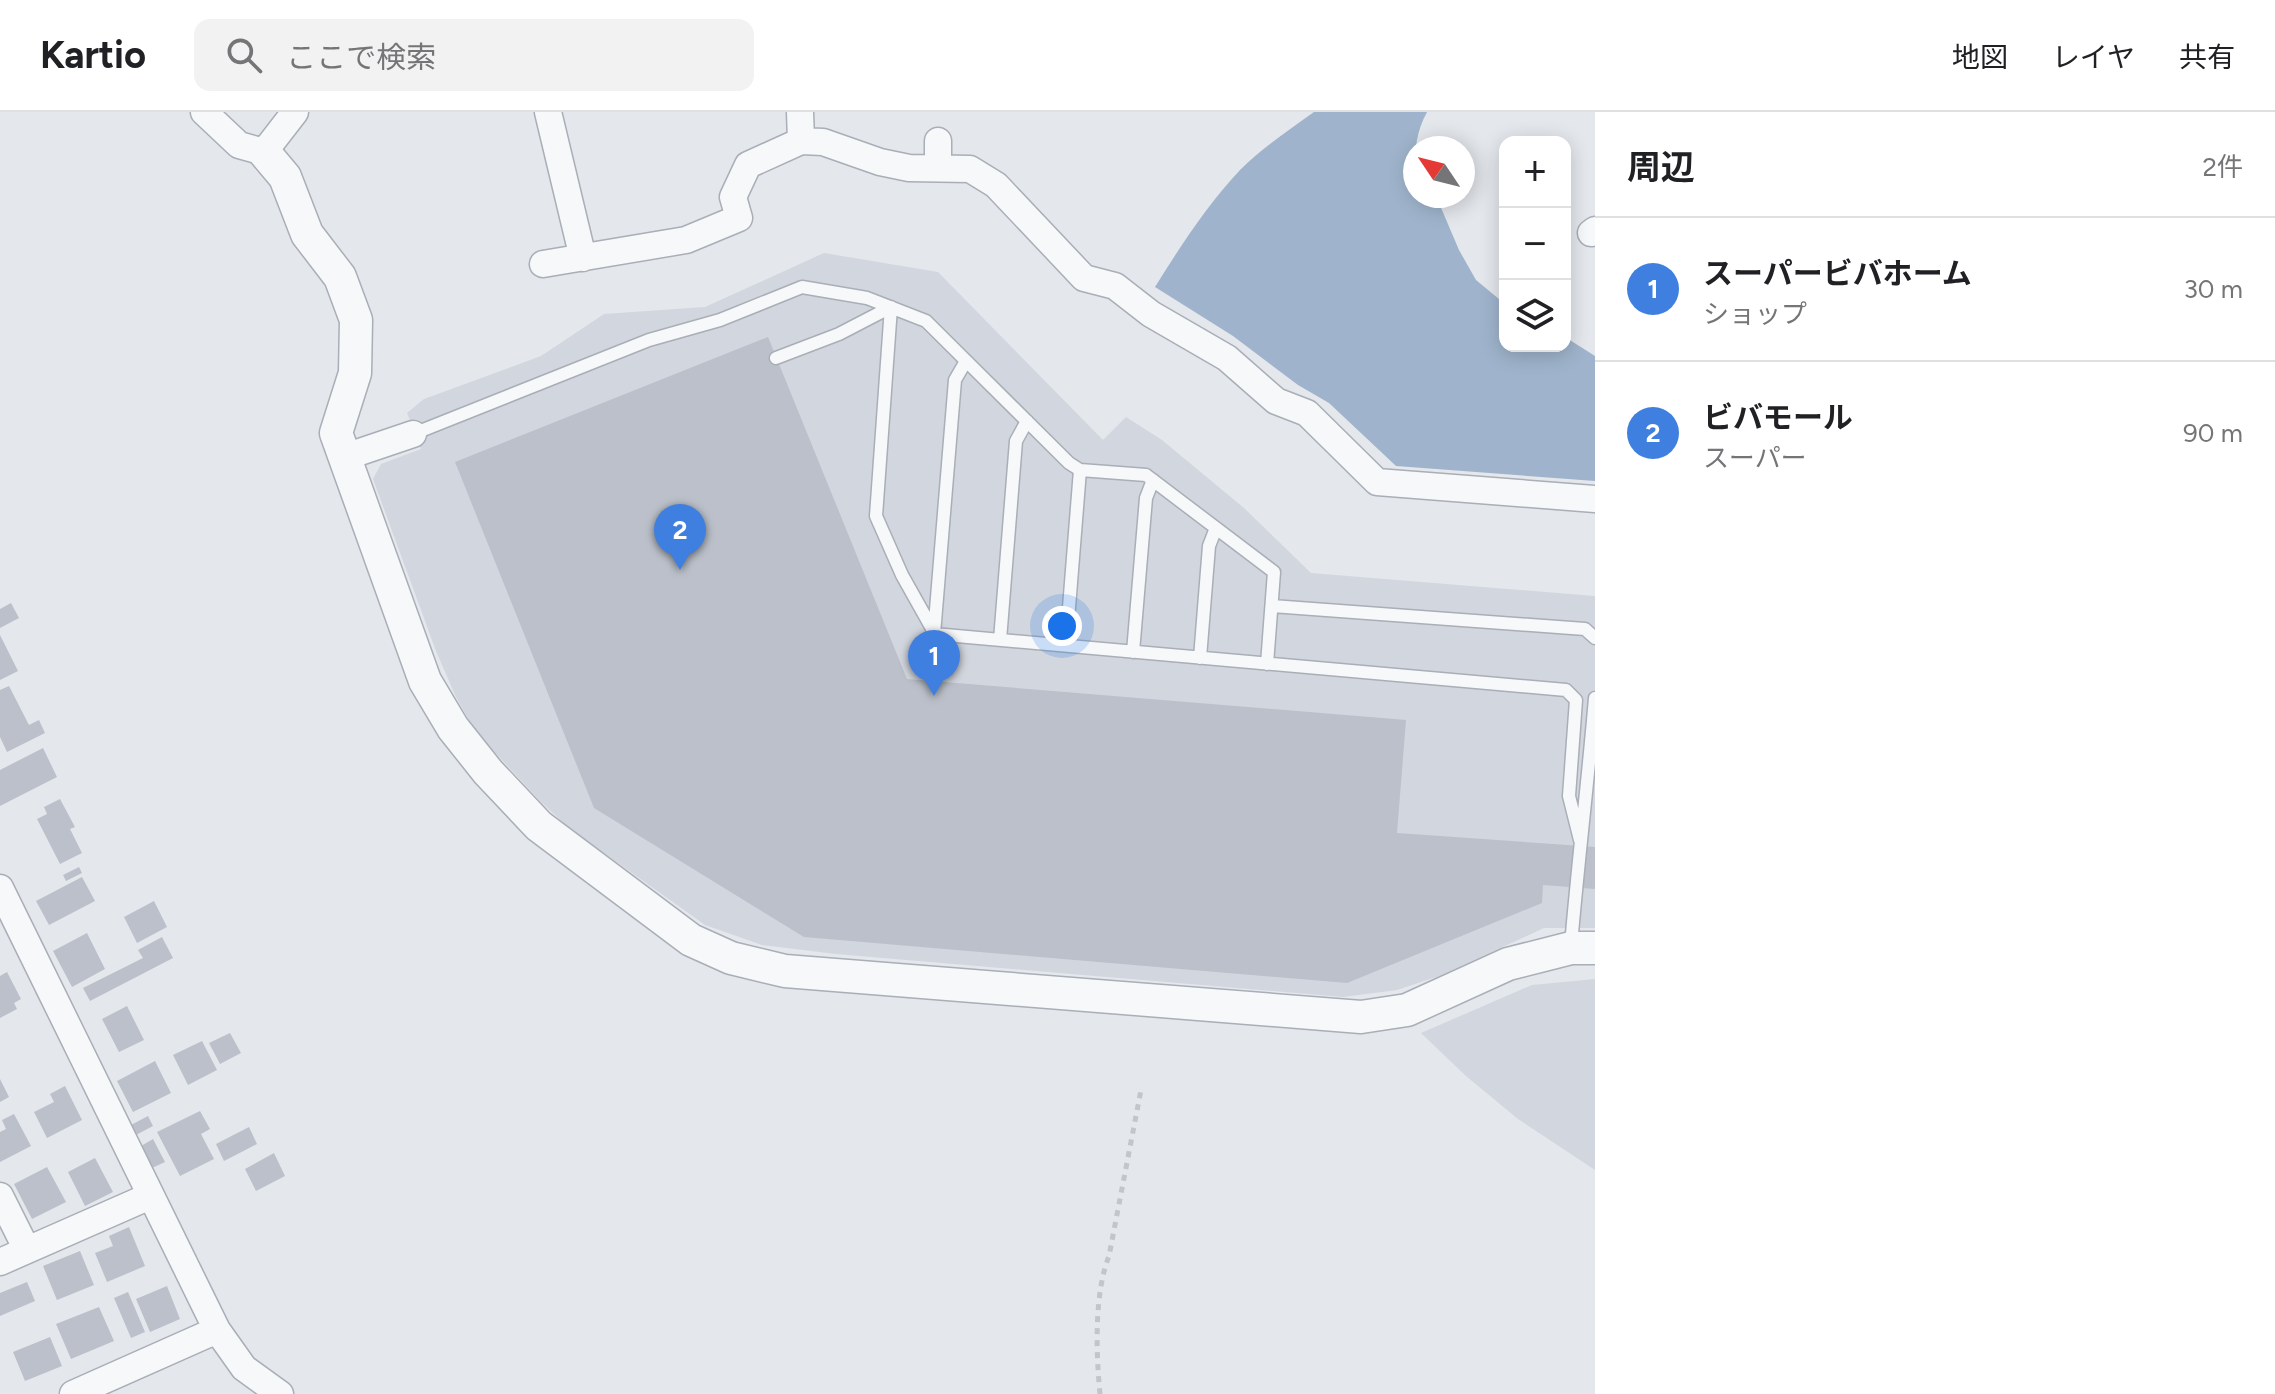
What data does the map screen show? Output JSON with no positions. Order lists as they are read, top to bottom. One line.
{"north":"top left","page":{"header":"Kartio","search":"ここで検索","nav":["地図","レイヤ","共有"],"heading":["周辺","2件"],"map_buttons":["+","−"],"list":[{"mark":"1","name":"スーパービバホーム","note":"ショップ","value":"30 m"},{"mark":"2","name":"ビバモール","note":"スーパー","value":"90 m"}],"pins":["2","1"]}}
